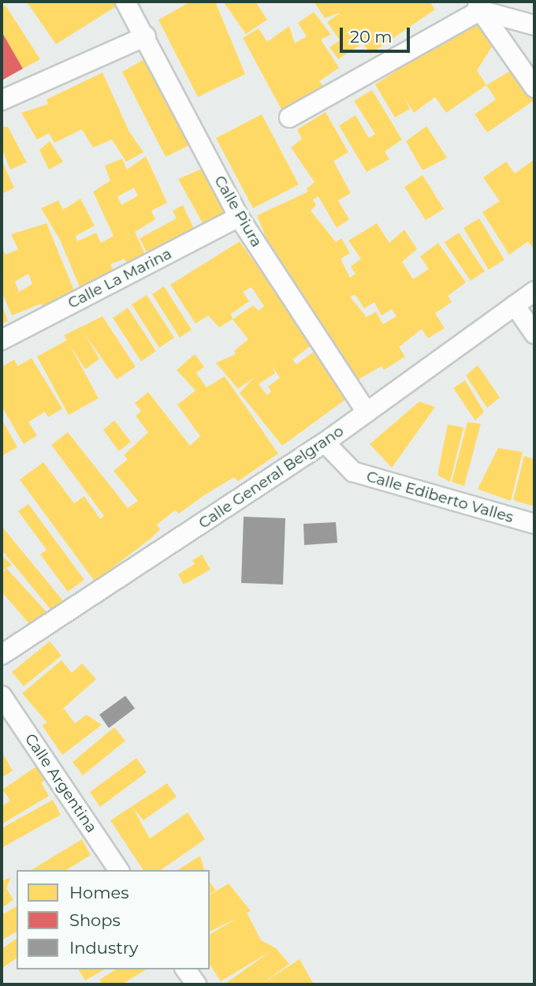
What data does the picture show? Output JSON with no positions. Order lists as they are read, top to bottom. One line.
{"streets":{"street":["Calle Piura","Calle La Marina","Calle General Belgrano","Calle Ediberto Valles","Calle Argentina"]},"crossings":[["Calle Piura","Calle La Marina"],["Calle Piura","Calle General Belgrano"],["Calle General Belgrano","Calle Ediberto Valles"]],"legend":["Homes","Shops","Industry"],"scale_bar":"20 m"}
